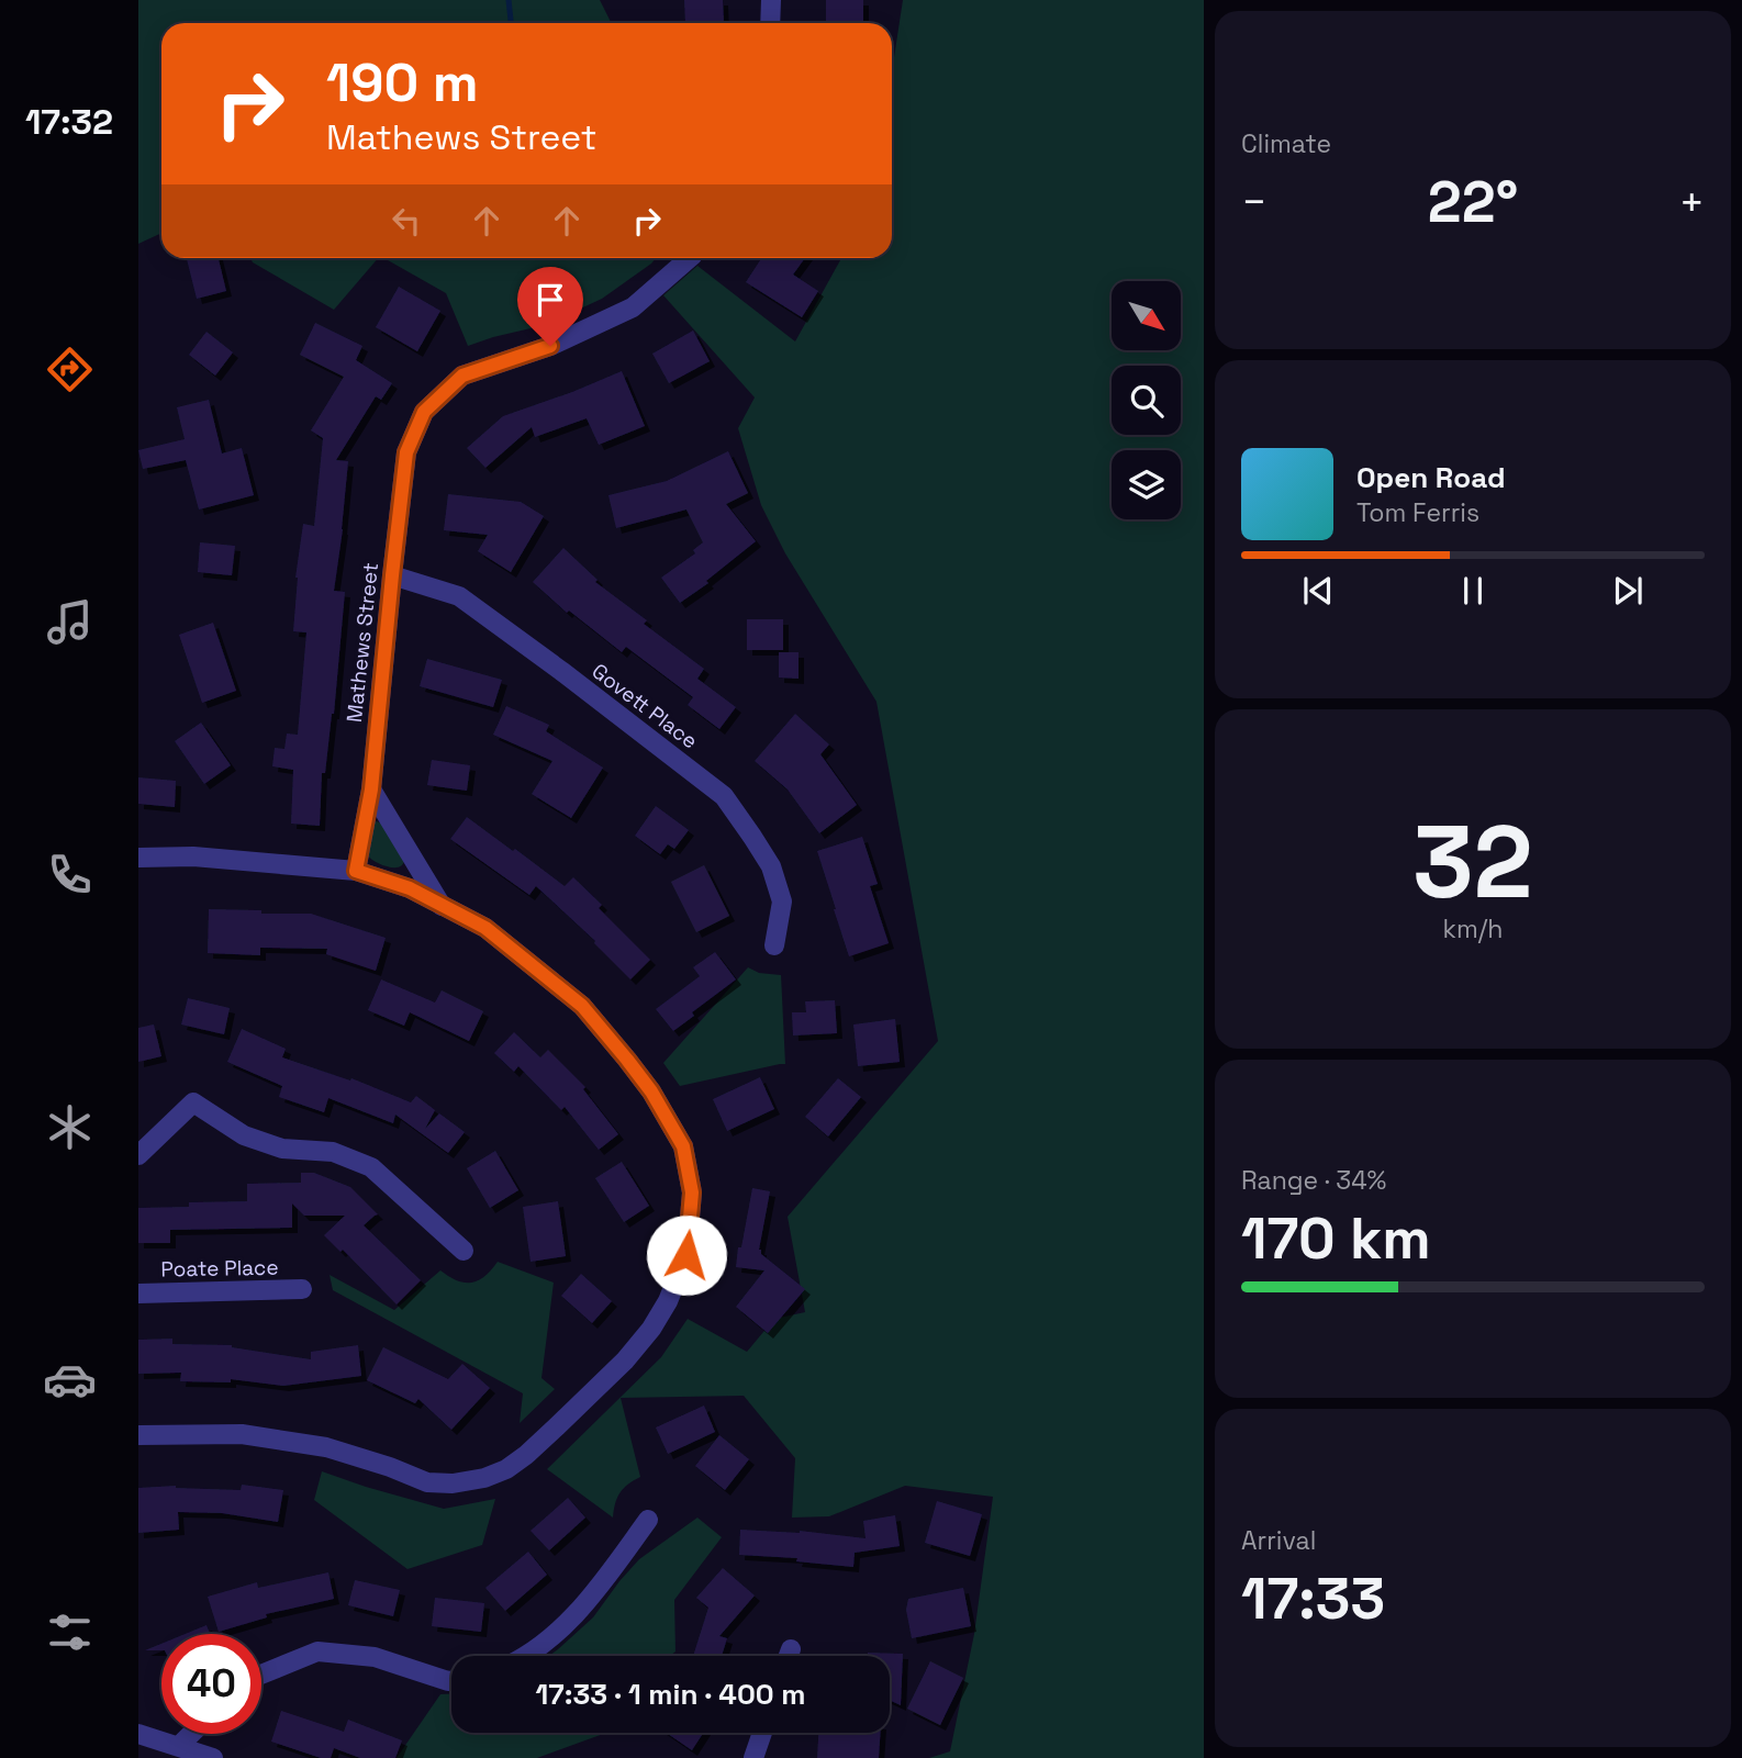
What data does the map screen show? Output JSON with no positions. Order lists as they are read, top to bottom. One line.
{"streets":{"street":["Mathews Street","Govett Place","Poate Place"]},"crossings":[["Mathews Street","Govett Place"]],"north":"bottom right","page":{"tabs":"17:32","tile":["Climate",["32","km/h"],["Range · 34%","170 km"],["Arrival","17:33"]],"turn":["190 m","Mathews Street"],"heat":["−","22°","+"],"song":["Open Road","Tom Ferris"],"limit":"40","trip":"17:33 · 1 min · 400 m"}}
